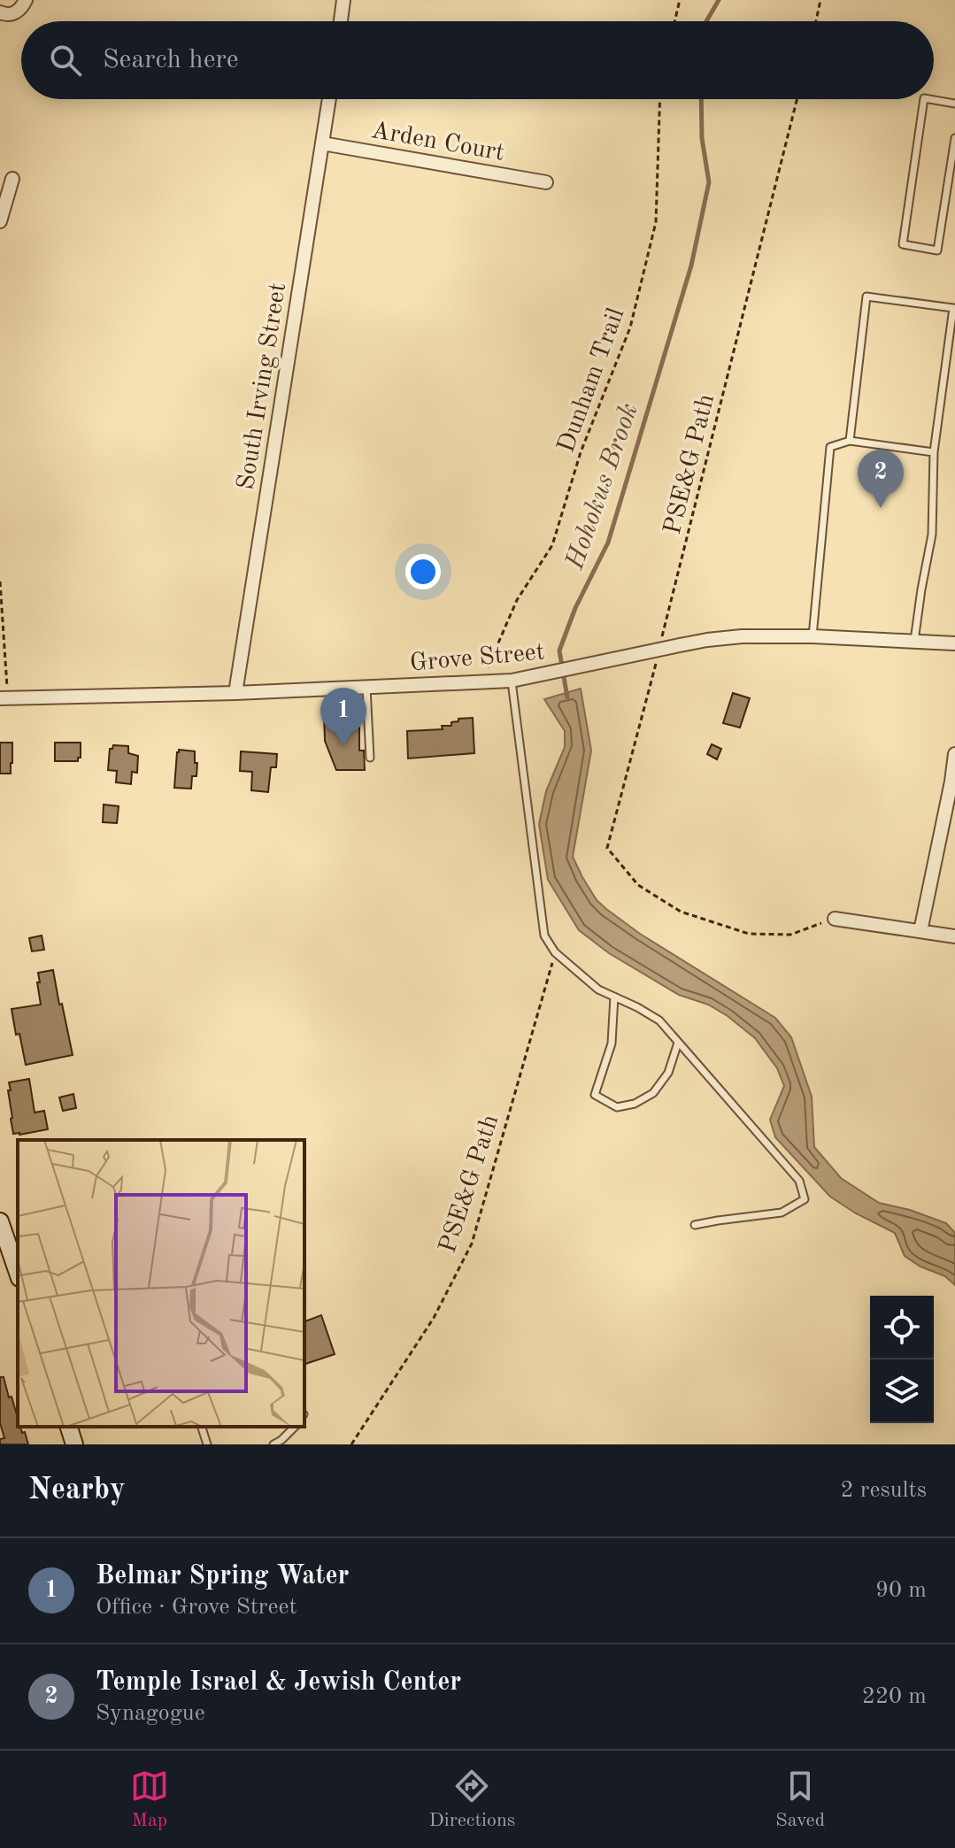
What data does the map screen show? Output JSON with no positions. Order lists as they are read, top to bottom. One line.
{"streets":{"street":["Arden Court","South Irving Street","Grove Street"],"path":["Dunham Trail","PSE&G Path"]},"crossings":[["Arden Court","South Irving Street"],["South Irving Street","Grove Street"],["PSE&G Path","Grove Street"]],"water":["Hohokus Brook"],"page":{"search":"Search here","pins":["2","1"],"heading":["Nearby","2 results"],"list":[{"mark":"1","name":"Belmar Spring Water","note":"Office · Grove Street","value":"90 m"},{"mark":"2","name":"Temple Israel & Jewish Center","note":"Synagogue","value":"220 m"}],"nav":["Map","Directions","Saved"]}}
